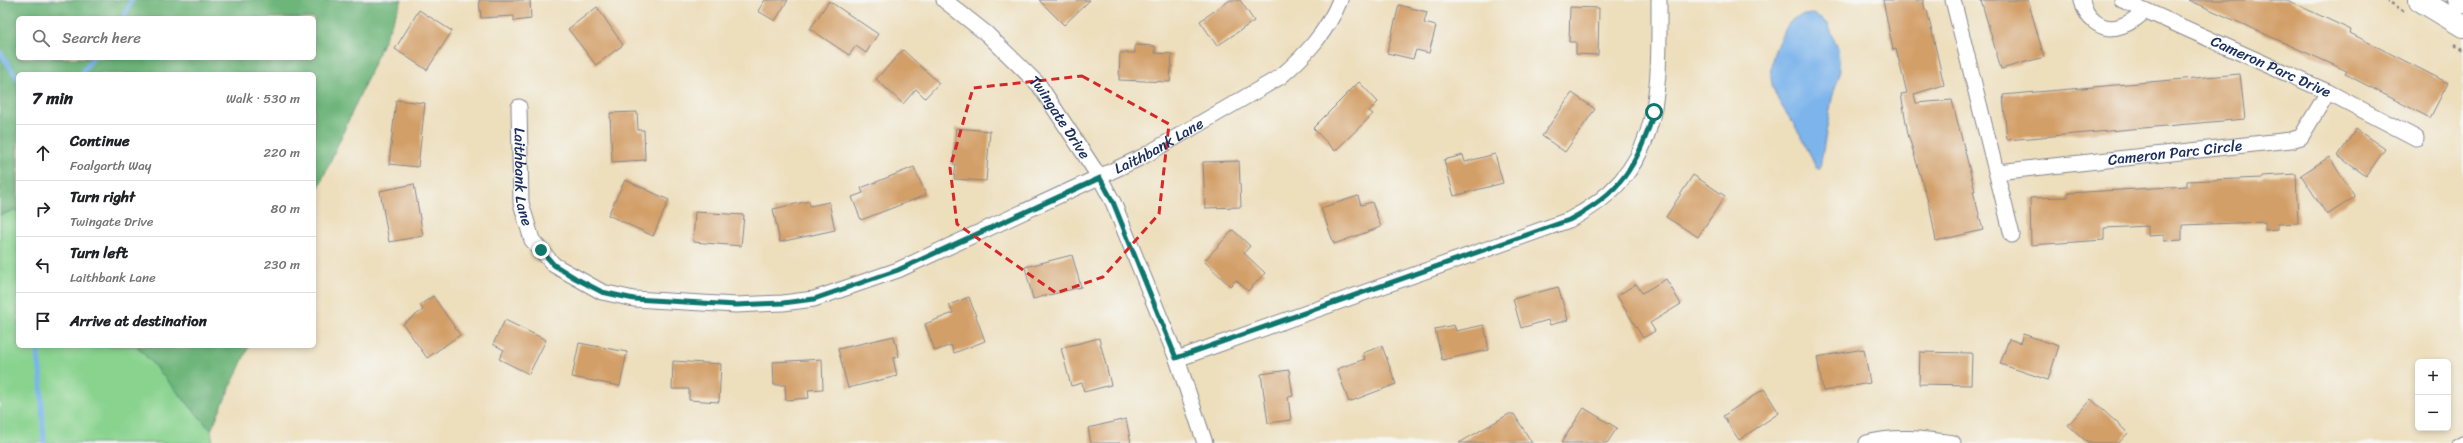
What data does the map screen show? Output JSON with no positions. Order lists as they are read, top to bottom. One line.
{"streets":{"street":["Cameron Parc Drive","Twingate Drive","Laithbank Lane","Cameron Parc Circle"]},"crossings":[["Cameron Parc Drive","Cameron Parc Circle"],["Twingate Drive","Laithbank Lane"]],"page":{"search":"Search here","heading":["7 min","Walk · 530 m"],"list":[["Continue","Foalgarth Way","220 m"],["Turn right","Twingate Drive","80 m"],["Turn left","Laithbank Lane","230 m"],"Arrive at destination"],"map_buttons":["+","−"]}}
